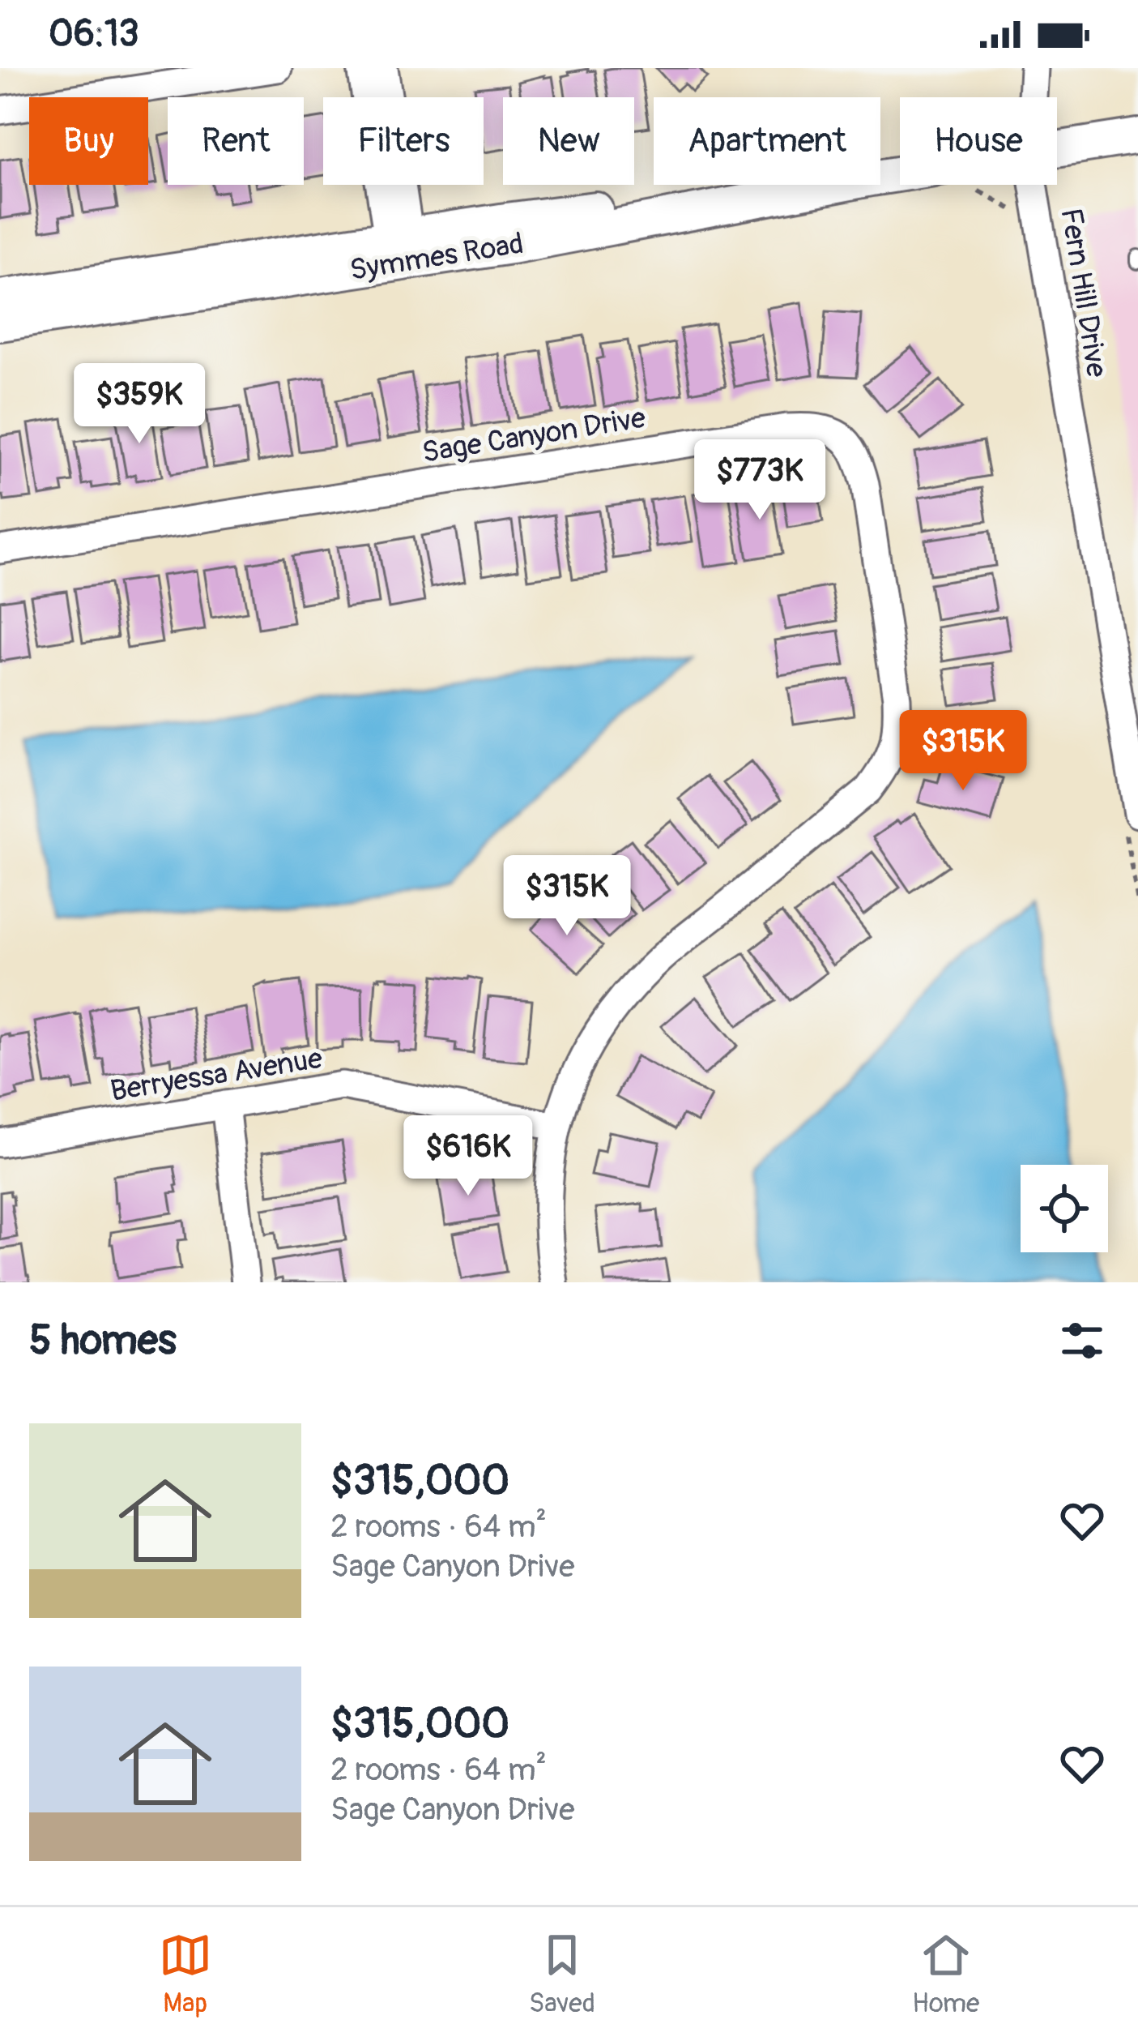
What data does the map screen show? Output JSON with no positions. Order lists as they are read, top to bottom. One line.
{"streets":{"street":["Symmes Road","Fern Hill Drive","Sage Canyon Drive","Berryessa Avenue"]},"crossings":[["Sage Canyon Drive","Berryessa Avenue"]],"page":{"status":"06:13","chip":["Buy","Rent","Filters","New","Apartment","House"],"price":["$359K","$773K","$315K","$315K","$616K"],"heading":"5 homes","list":[{"name":"$315,000","note":"2 rooms · 64 m² · Sage Canyon Drive"},{"name":"$315,000","note":"2 rooms · 64 m² · Sage Canyon Drive"}],"tabs":["Map","Saved","Home"]}}
